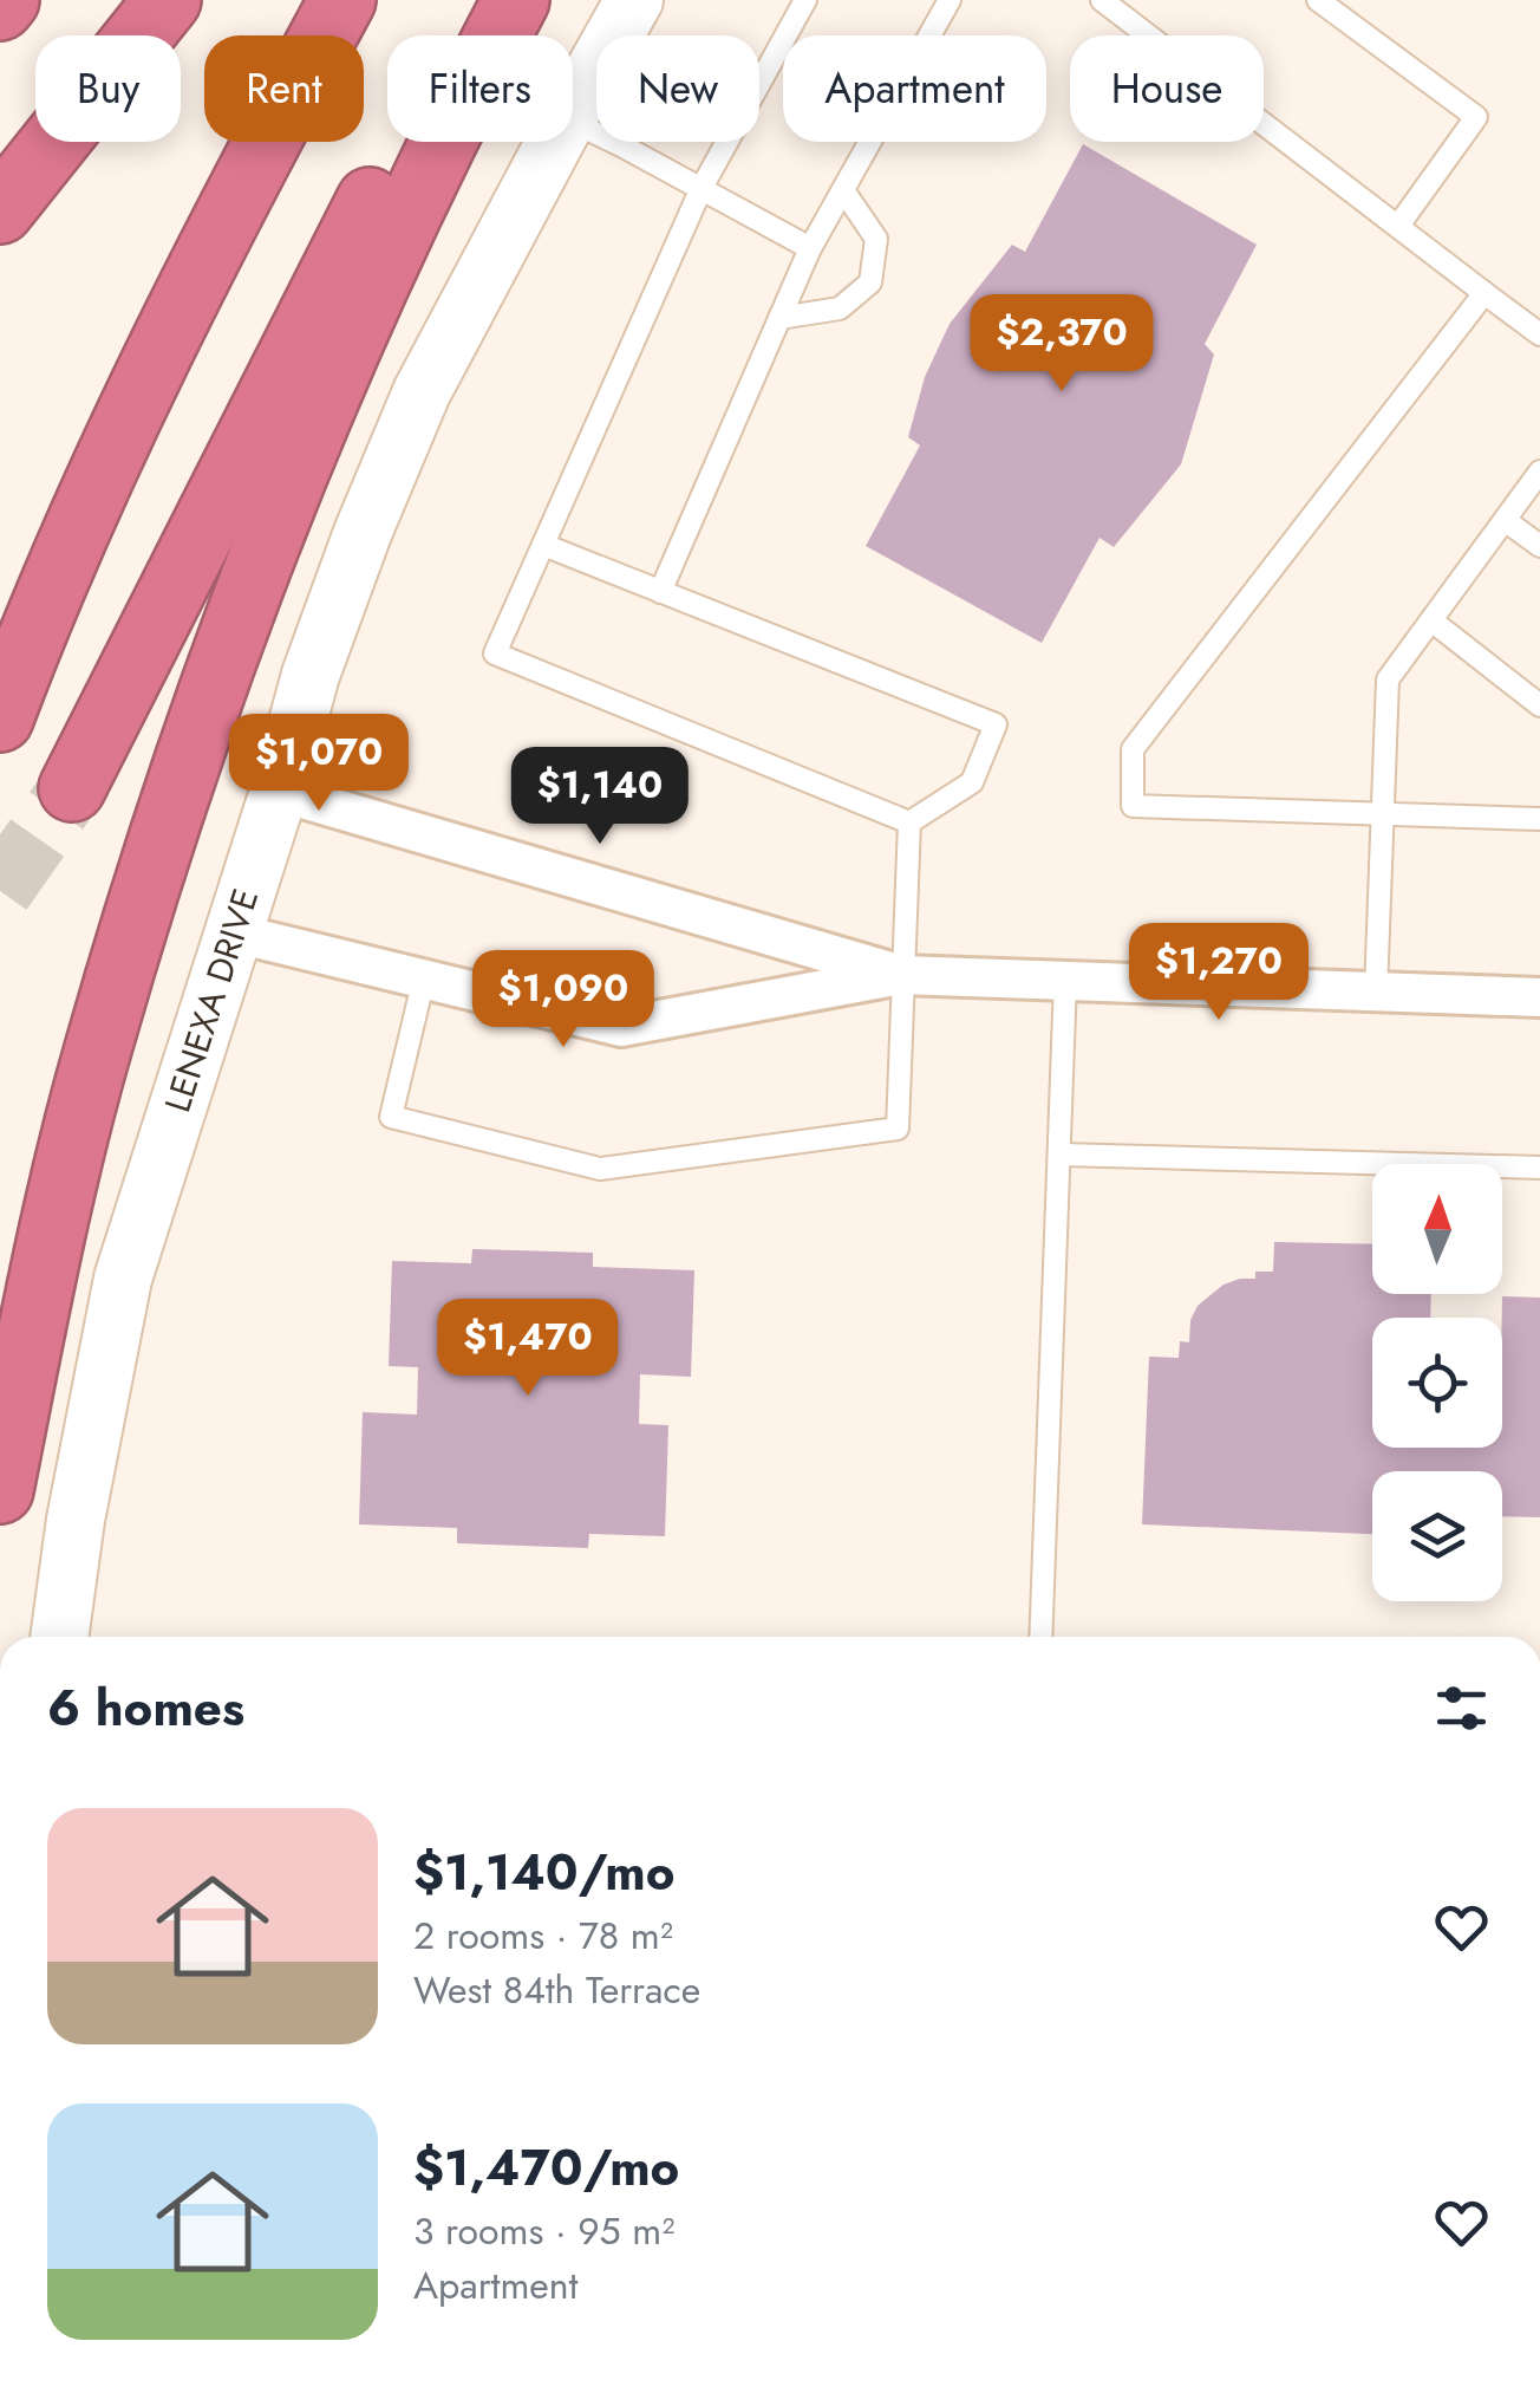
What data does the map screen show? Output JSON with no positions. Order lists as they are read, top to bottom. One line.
{"streets":{"street":["LENEXA DRIVE"]},"north":"top","page":{"chip":["Buy","Rent","Filters","New","Apartment","House"],"price":["$2,370","$1,070","$1,140","$1,270","$1,090","$1,470"],"heading":"6 homes","list":[{"name":"$1,140/mo","note":"2 rooms · 78 m² · West 84th Terrace"},{"name":"$1,470/mo","note":"3 rooms · 95 m² · Apartment"}]}}
